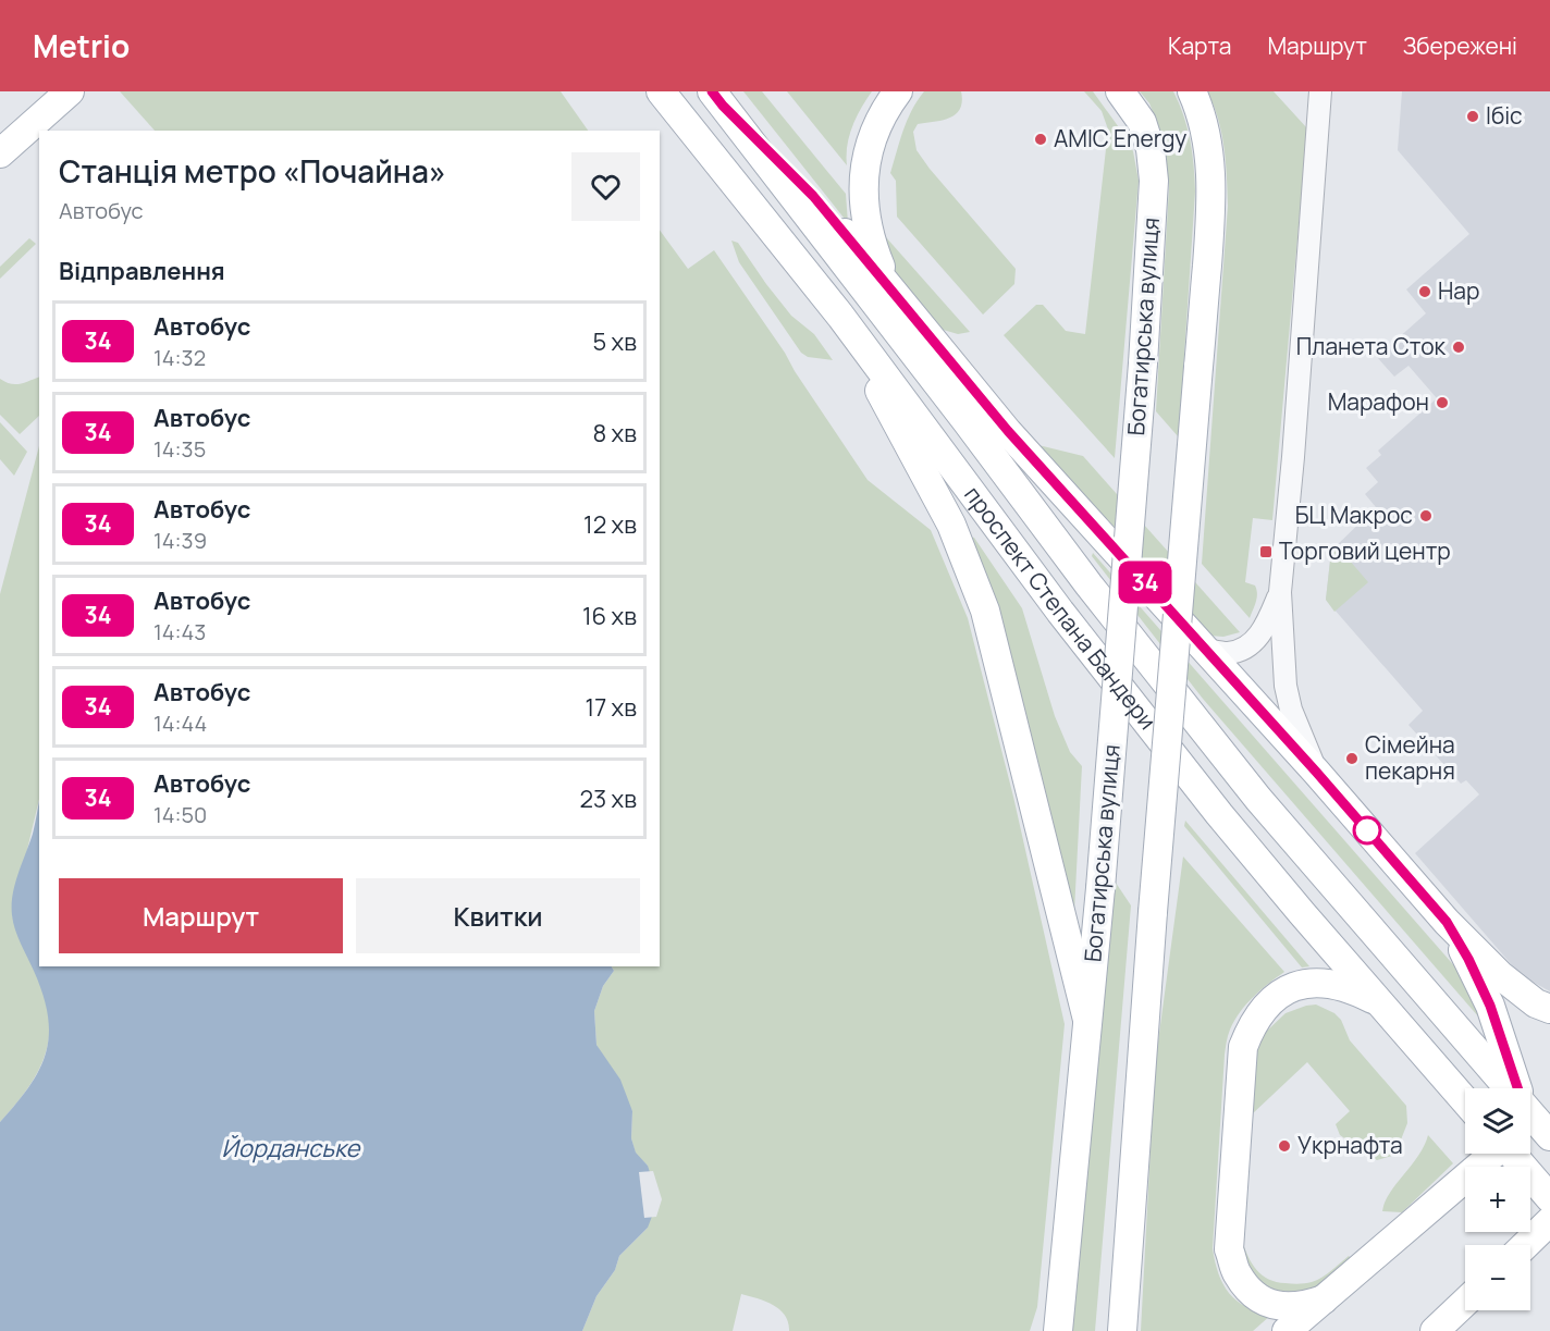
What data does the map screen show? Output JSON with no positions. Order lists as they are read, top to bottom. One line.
{"streets":{"main road":["Богатирська вулиця","проспект Степана Бандери"]},"water":["Йорданське"],"places":{"other":["Ібіс","AMIC Energy","Hap","Планета Сток","Марафон","БЦ Макрос","Сімейна пекарня","Укрнафта"],"transit":["Торговий центр"]},"lines":["bus line 34"],"page":{"header":"Metrio","nav":["Карта","Маршрут","Збережені"],"on_map":"34","heading":[["Станція метро «Почайна»","Автобус"],"Відправлення"],"list":[{"mark":"34","name":"Автобус","note":"14:32","value":"5 хв"},{"mark":"34","name":"Автобус","note":"14:35","value":"8 хв"},{"mark":"34","name":"Автобус","note":"14:39","value":"12 хв"},{"mark":"34","name":"Автобус","note":"14:43","value":"16 хв"},{"mark":"34","name":"Автобус","note":"14:44","value":"17 хв"},{"mark":"34","name":"Автобус","note":"14:50","value":"23 хв"}],"buttons":["Маршрут","Квитки"],"map_buttons":["+","−"]}}
